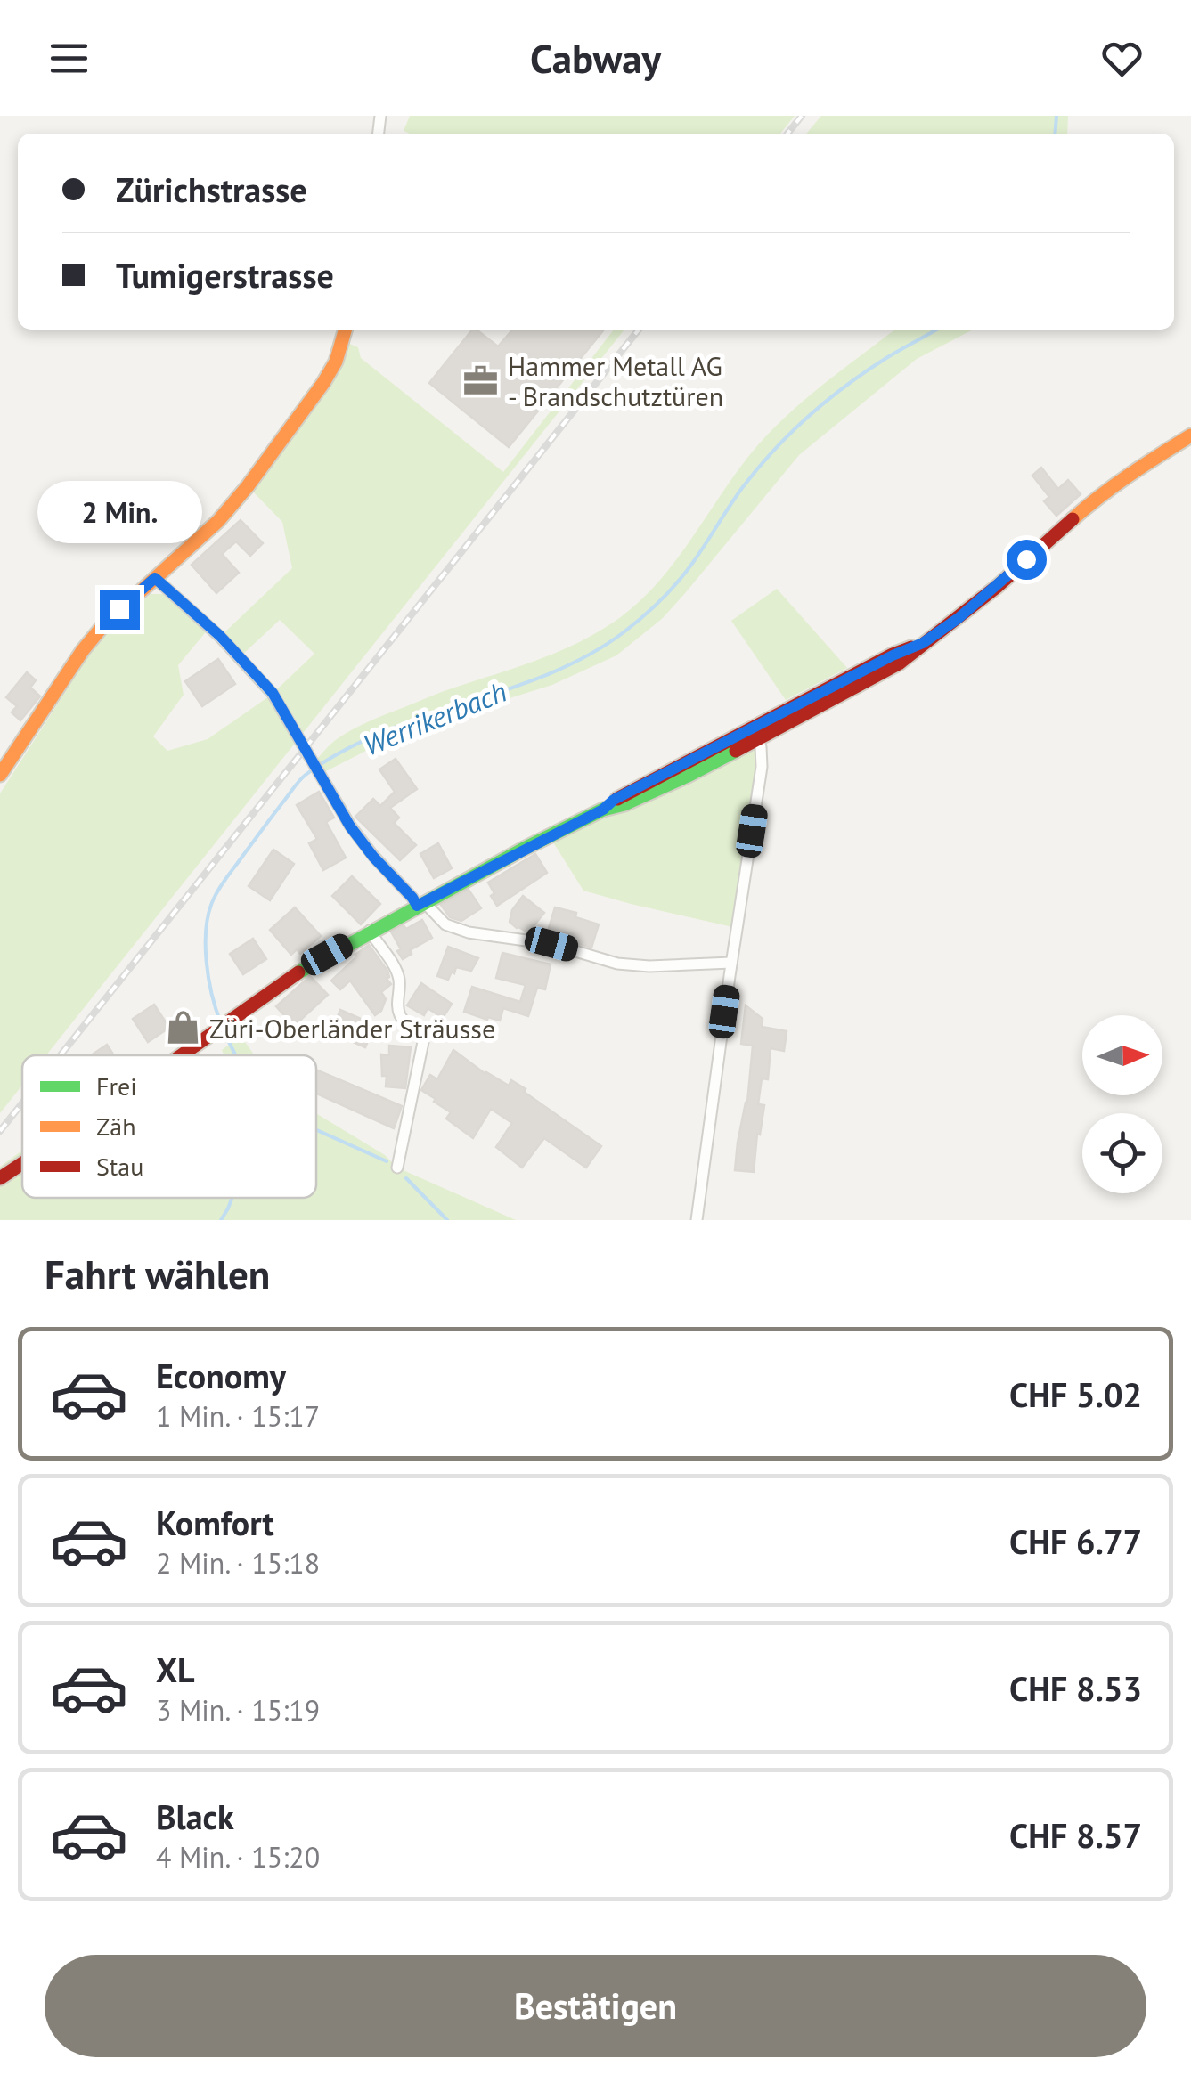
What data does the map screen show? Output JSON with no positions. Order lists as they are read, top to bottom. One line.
{"water":["Werrikerbach"],"places":{"office":["Hammer Metall AG - Brandschutztüren"],"shop":["Züri-Oberländer Sträusse"]},"legend":["Frei","Zäh","Stau"],"north":"right","page":{"header":"Cabway","banner":["Zürichstrasse","Tumigerstrasse"],"bubble":"2 Min.","heading":"Fahrt wählen","list":[{"name":"Economy","note":"1 Min. · 15:17","value":"CHF 5.02"},{"name":"Komfort","note":"2 Min. · 15:18","value":"CHF 6.77"},{"name":"XL","note":"3 Min. · 15:19","value":"CHF 8.53"},{"name":"Black","note":"4 Min. · 15:20","value":"CHF 8.57"}],"buttons":"Bestätigen"}}
